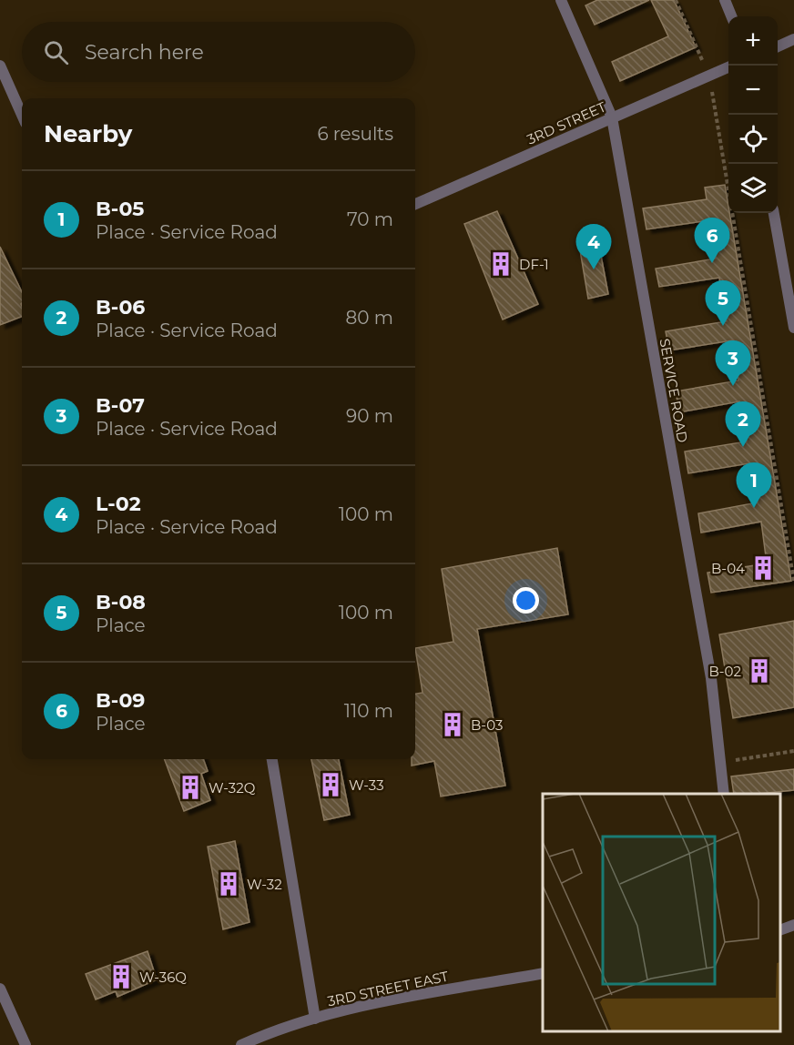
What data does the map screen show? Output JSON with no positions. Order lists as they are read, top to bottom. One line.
{"streets":{"street":["3RD STREET","SERVICE ROAD","3RD STREET EAST"]},"crossings":[["3RD STREET","SERVICE ROAD"]],"places":{"building":["DF-1","B-04","B-02","B-03","W-33","W-32Q","W-32","W-36Q"]},"page":{"map_buttons":["+","−"],"search":"Search here","heading":["Nearby","6 results"],"list":[{"mark":"1","name":"B-05","note":"Place · Service Road","value":"70 m"},{"mark":"2","name":"B-06","note":"Place · Service Road","value":"80 m"},{"mark":"3","name":"B-07","note":"Place · Service Road","value":"90 m"},{"mark":"4","name":"L-02","note":"Place · Service Road","value":"100 m"},{"mark":"5","name":"B-08","note":"Place","value":"100 m"},{"mark":"6","name":"B-09","note":"Place","value":"110 m"}],"pins":["6","4","5","3","2","1"]}}
